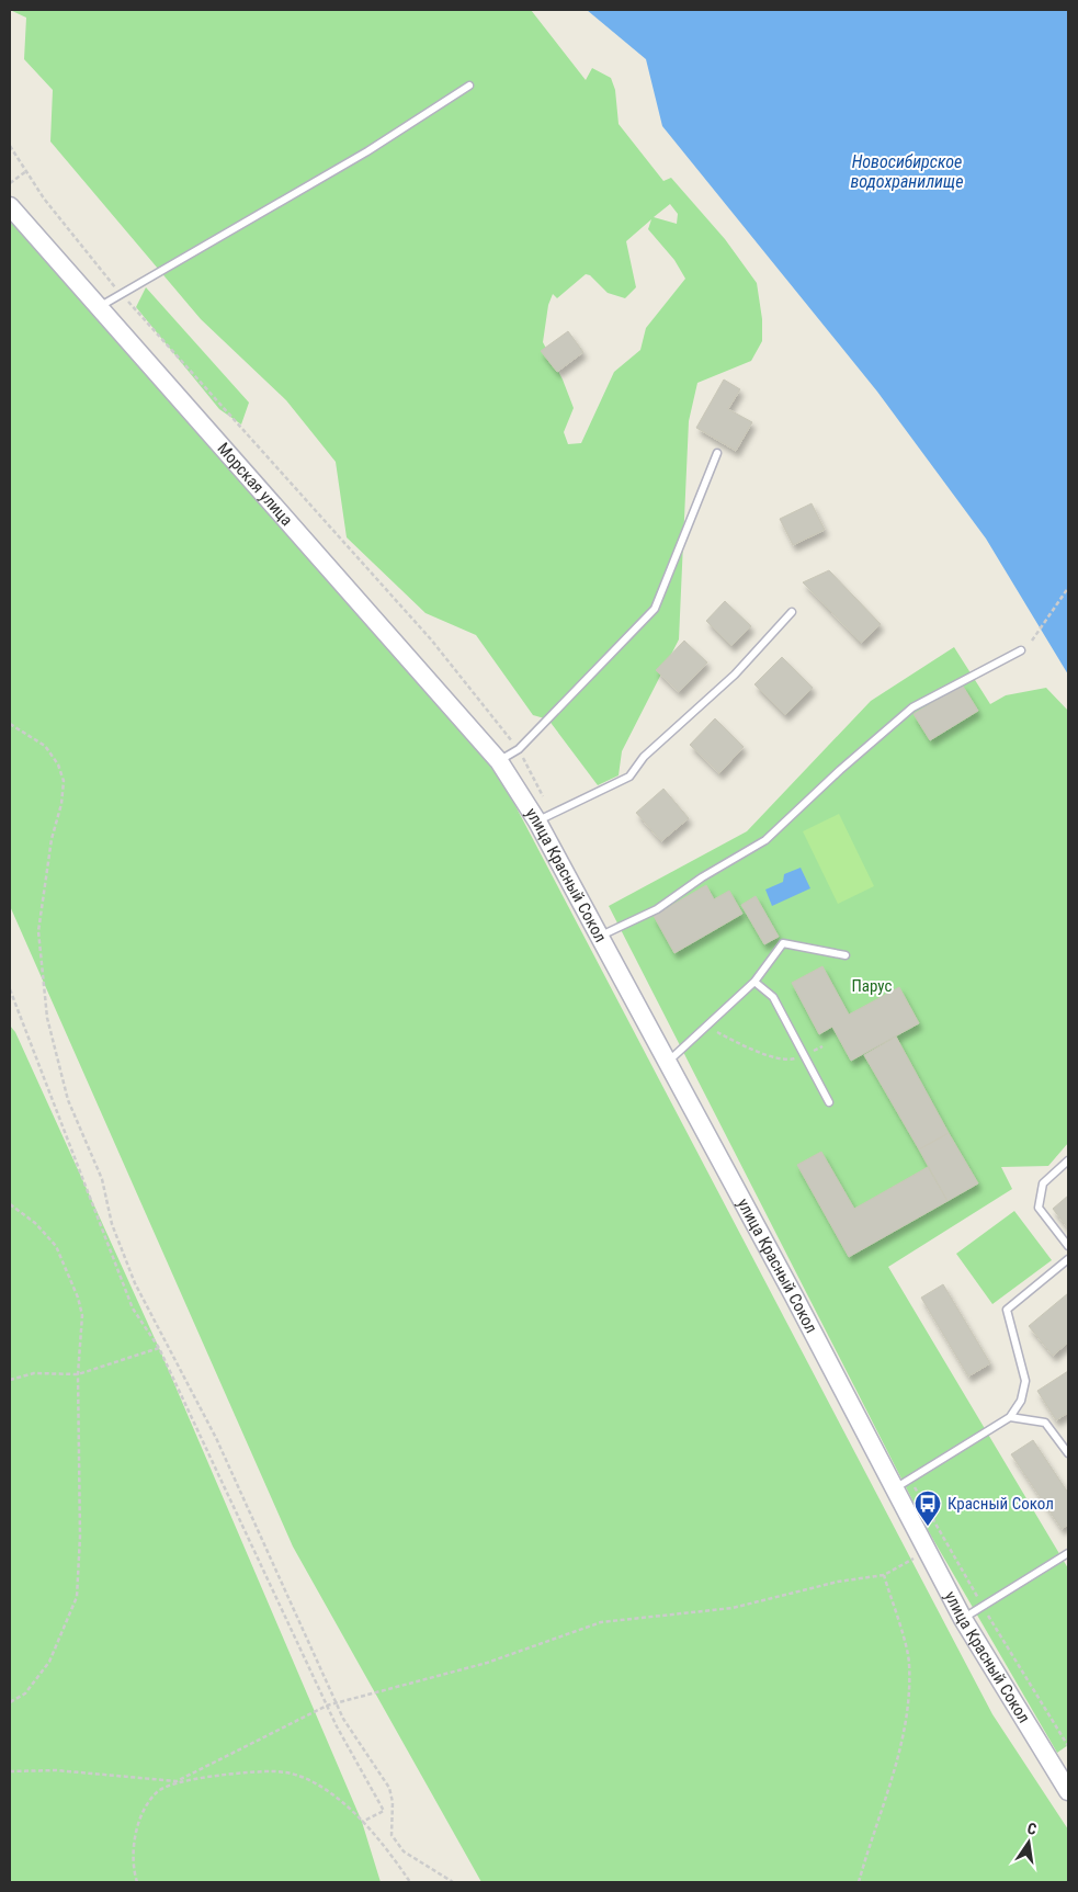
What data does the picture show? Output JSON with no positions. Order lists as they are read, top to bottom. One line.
{"streets":{"street":["Морская улица","улица Красный Сокол"]},"crossings":[["Морская улица","улица Красный Сокол"]],"water":["Новосибирское водохранилище"],"parks":["Парус"],"places":{"bus stop":["Красный Сокол"]},"north":"top"}
